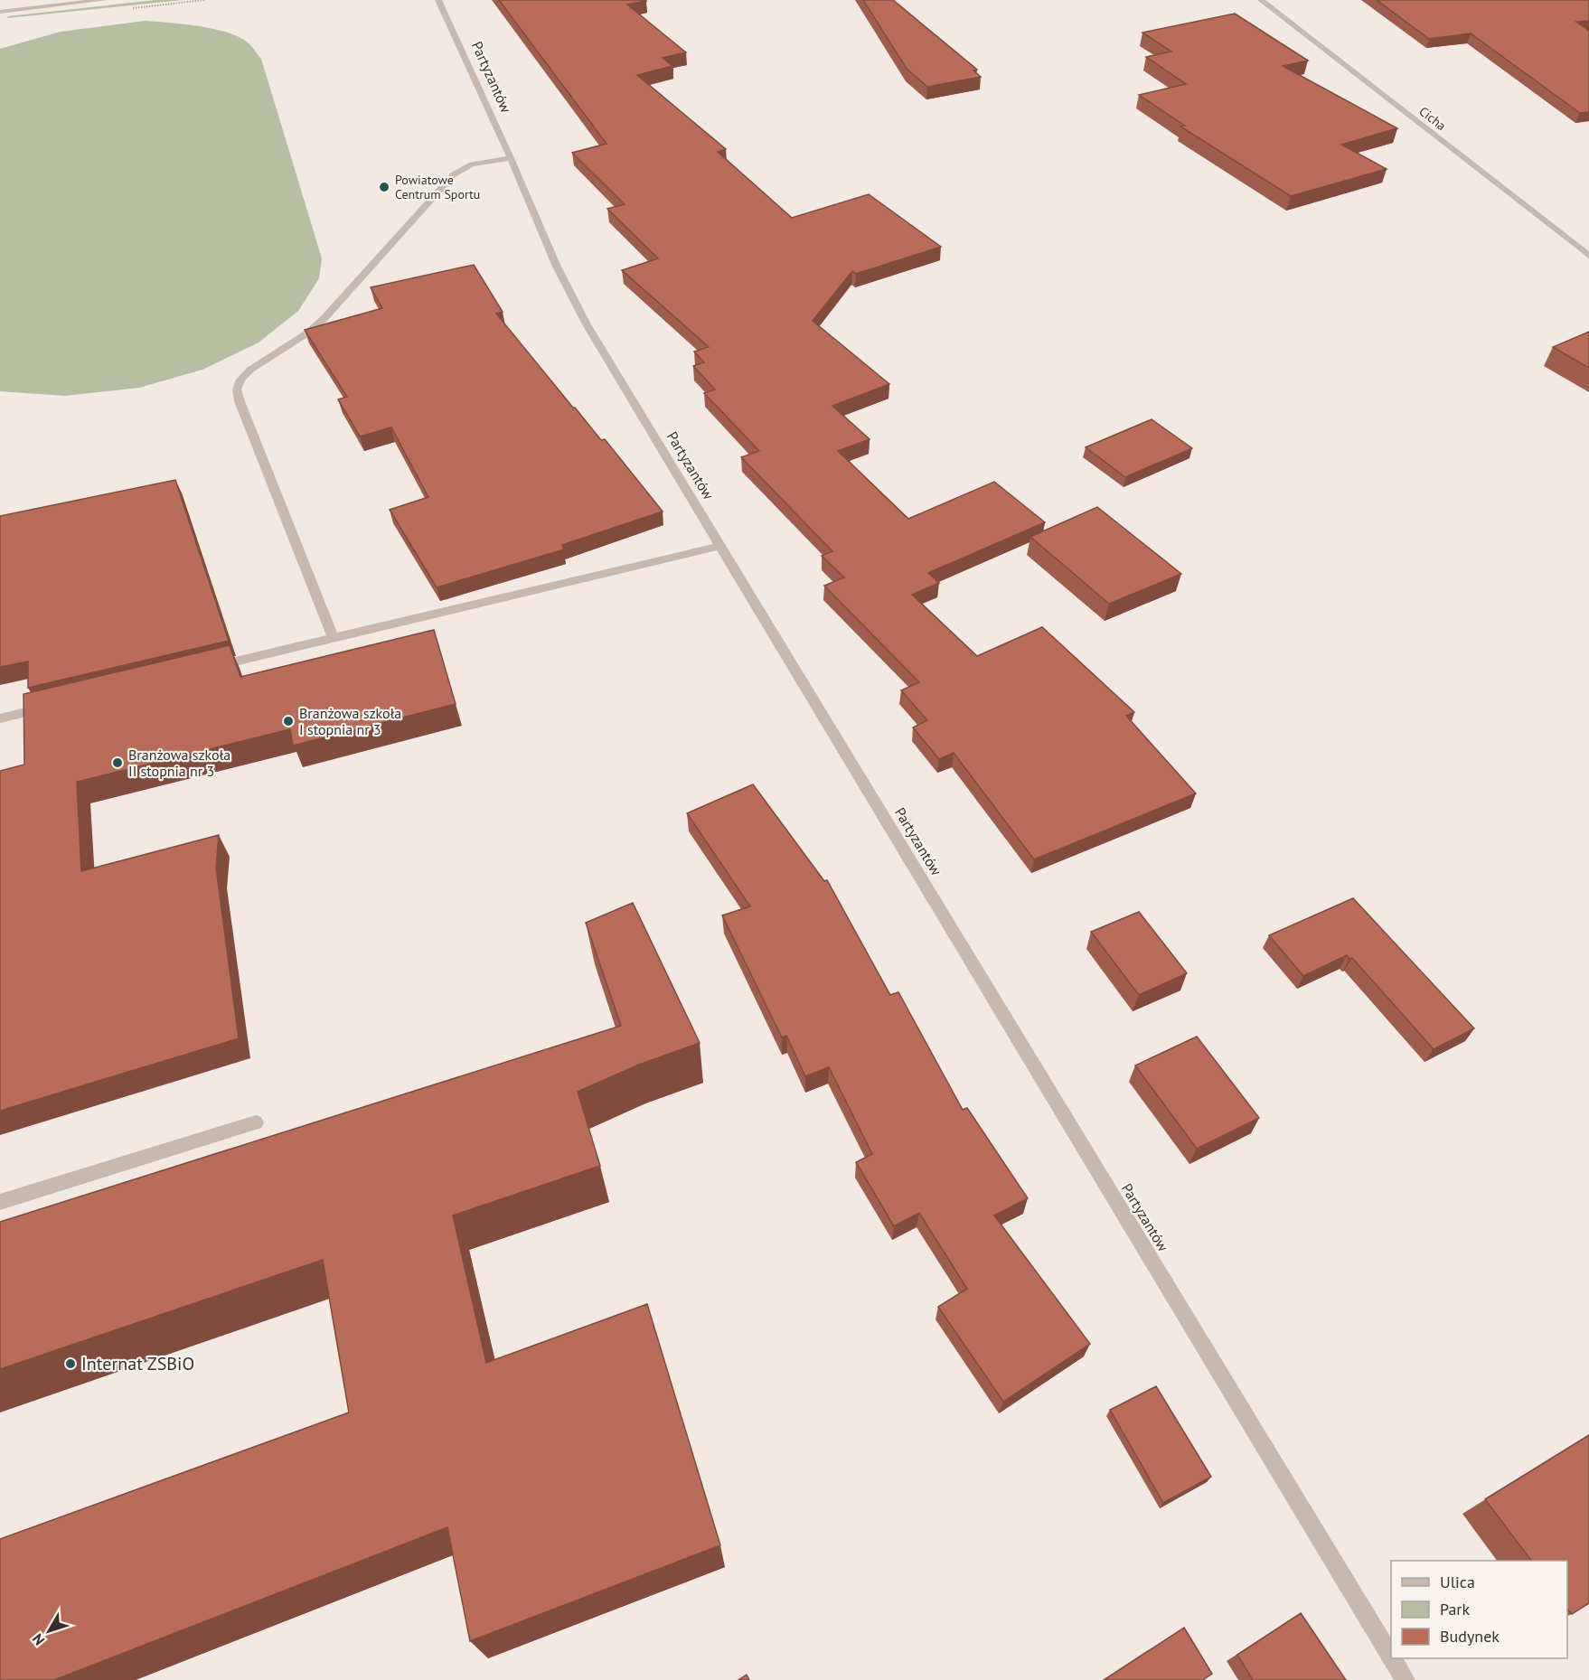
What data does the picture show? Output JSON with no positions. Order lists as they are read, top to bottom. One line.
{"streets":{"street":["Partyzantów","Cicha"]},"places":["Powiatowe Centrum Sportu","Branżowa szkoła I stopnia nr 3","Branżowa szkoła II stopnia nr 3","Internat ZSBiO"],"legend":["Ulica","Park","Budynek"],"north":"bottom left"}
